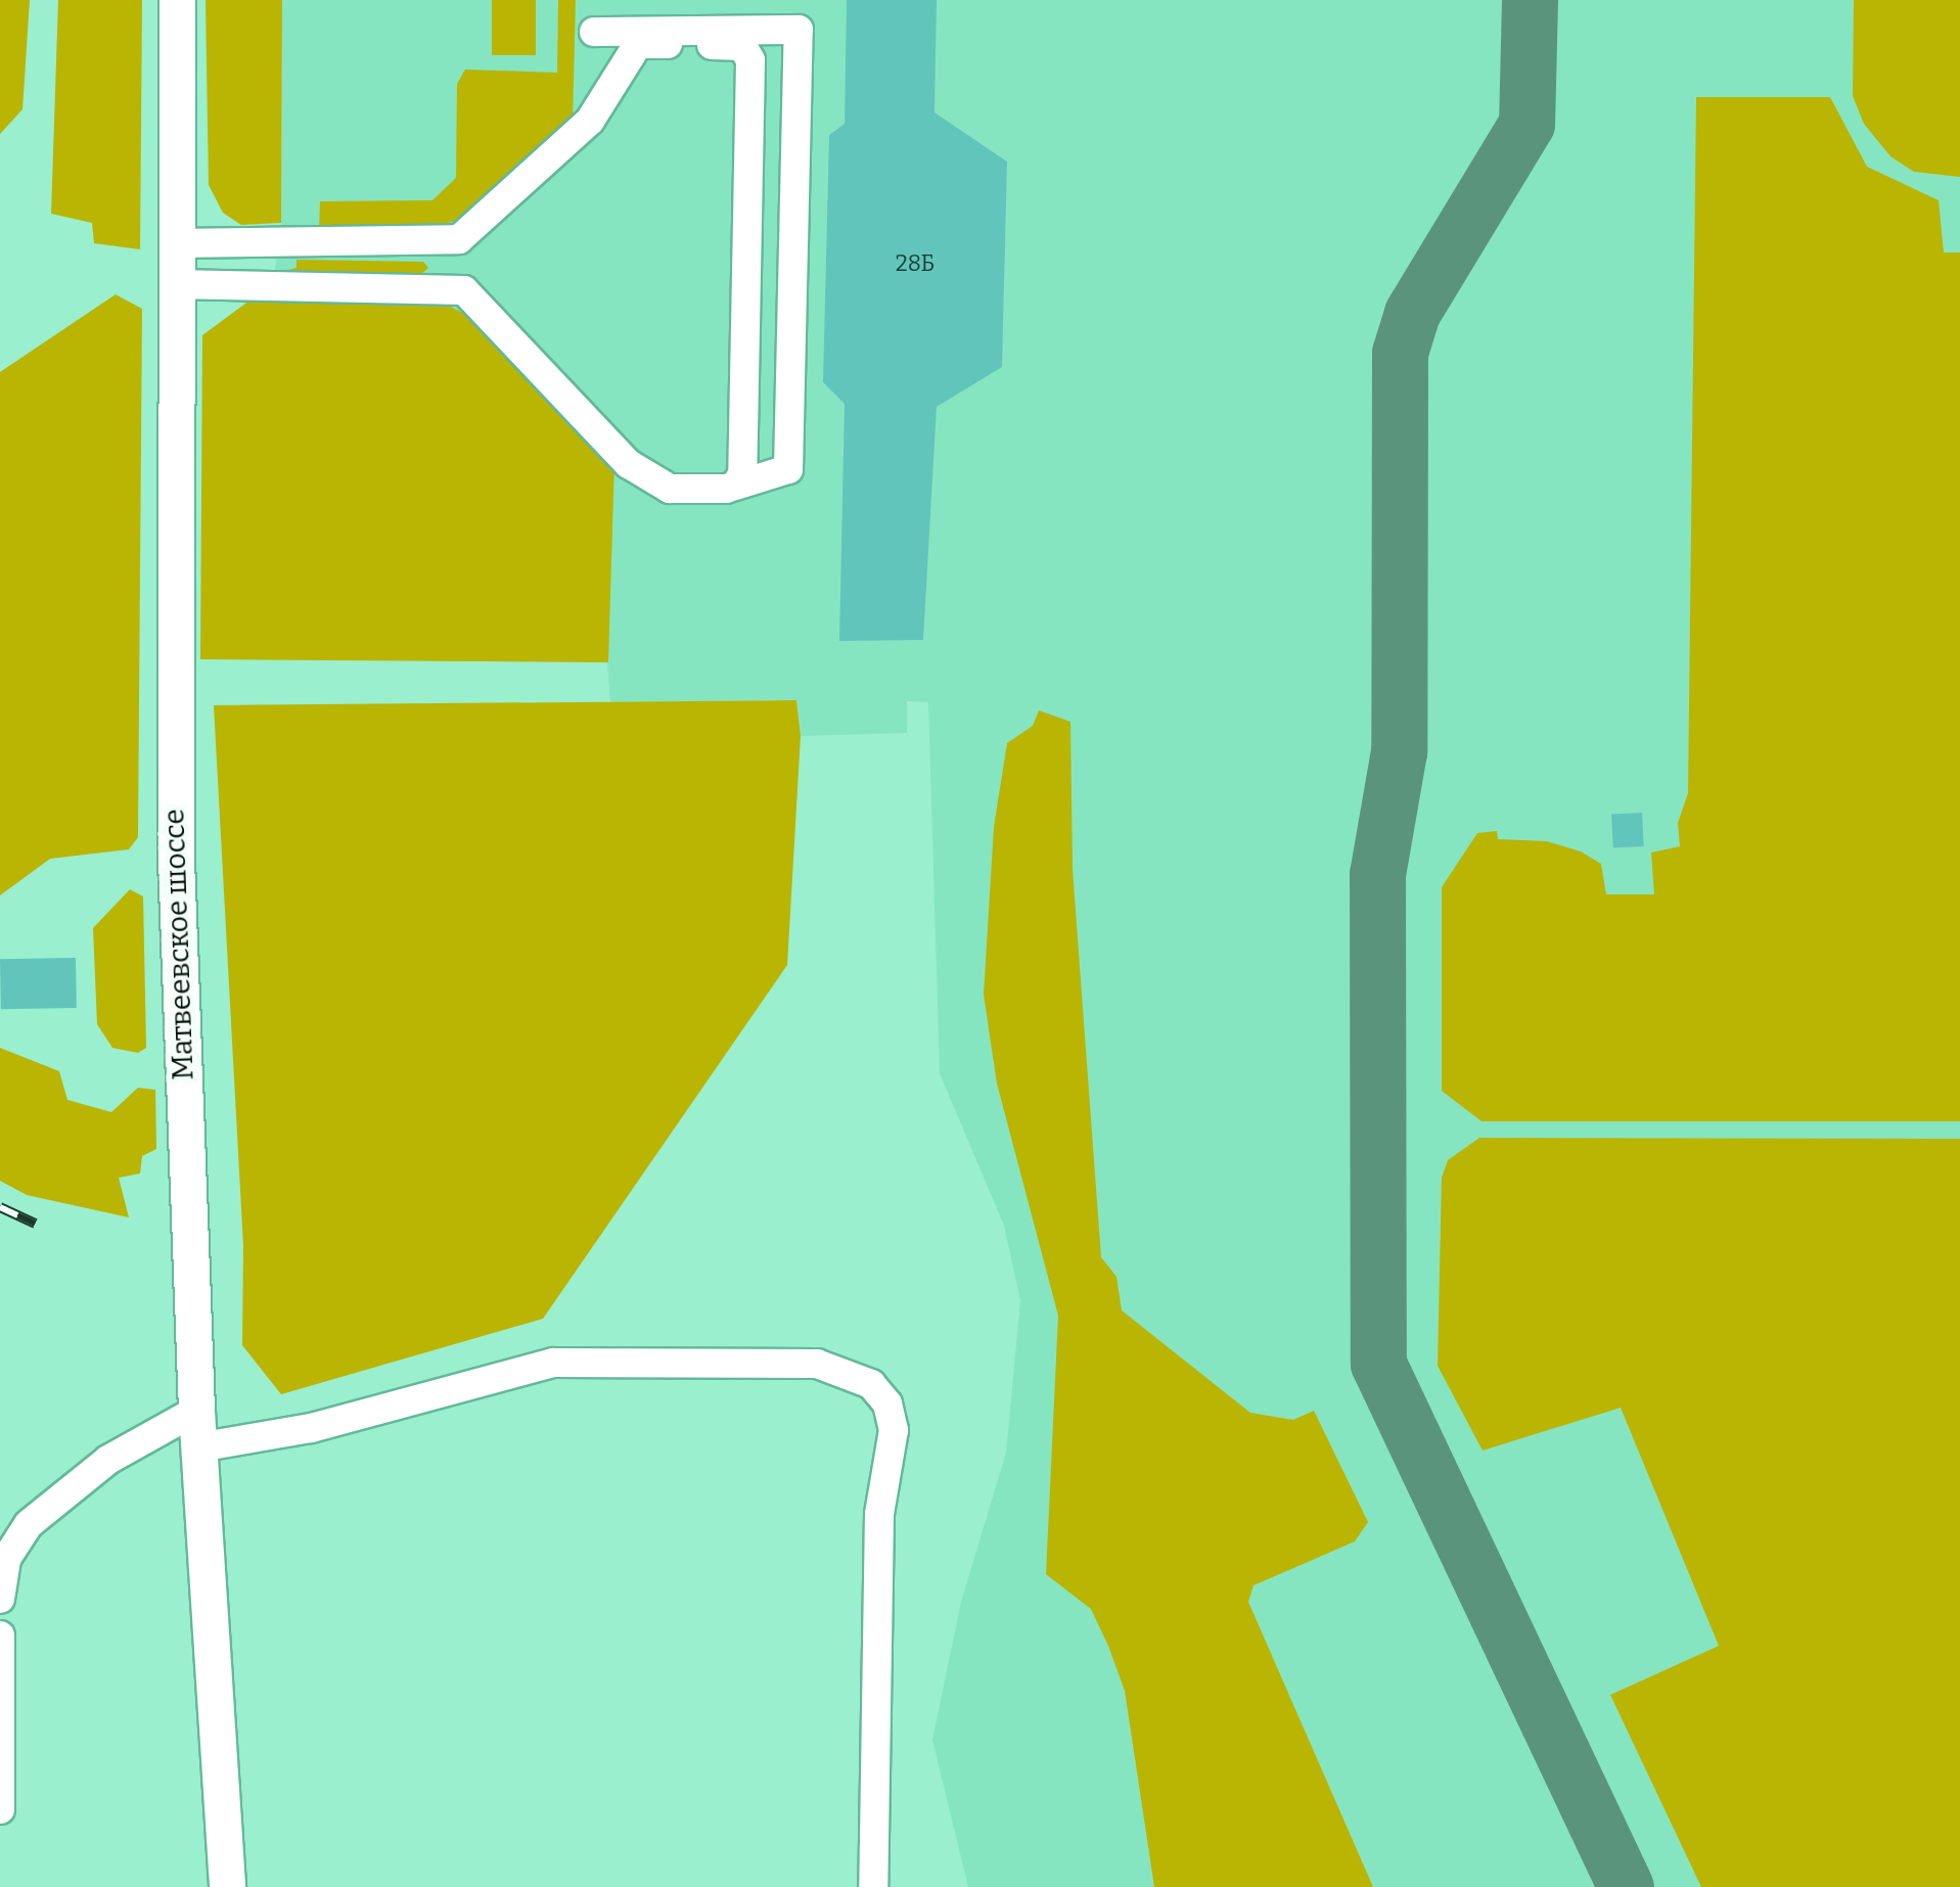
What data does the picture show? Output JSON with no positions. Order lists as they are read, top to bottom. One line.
{"streets":{"main road":["Матвеевское шоссе"]},"house_numbers":["28Б"]}
